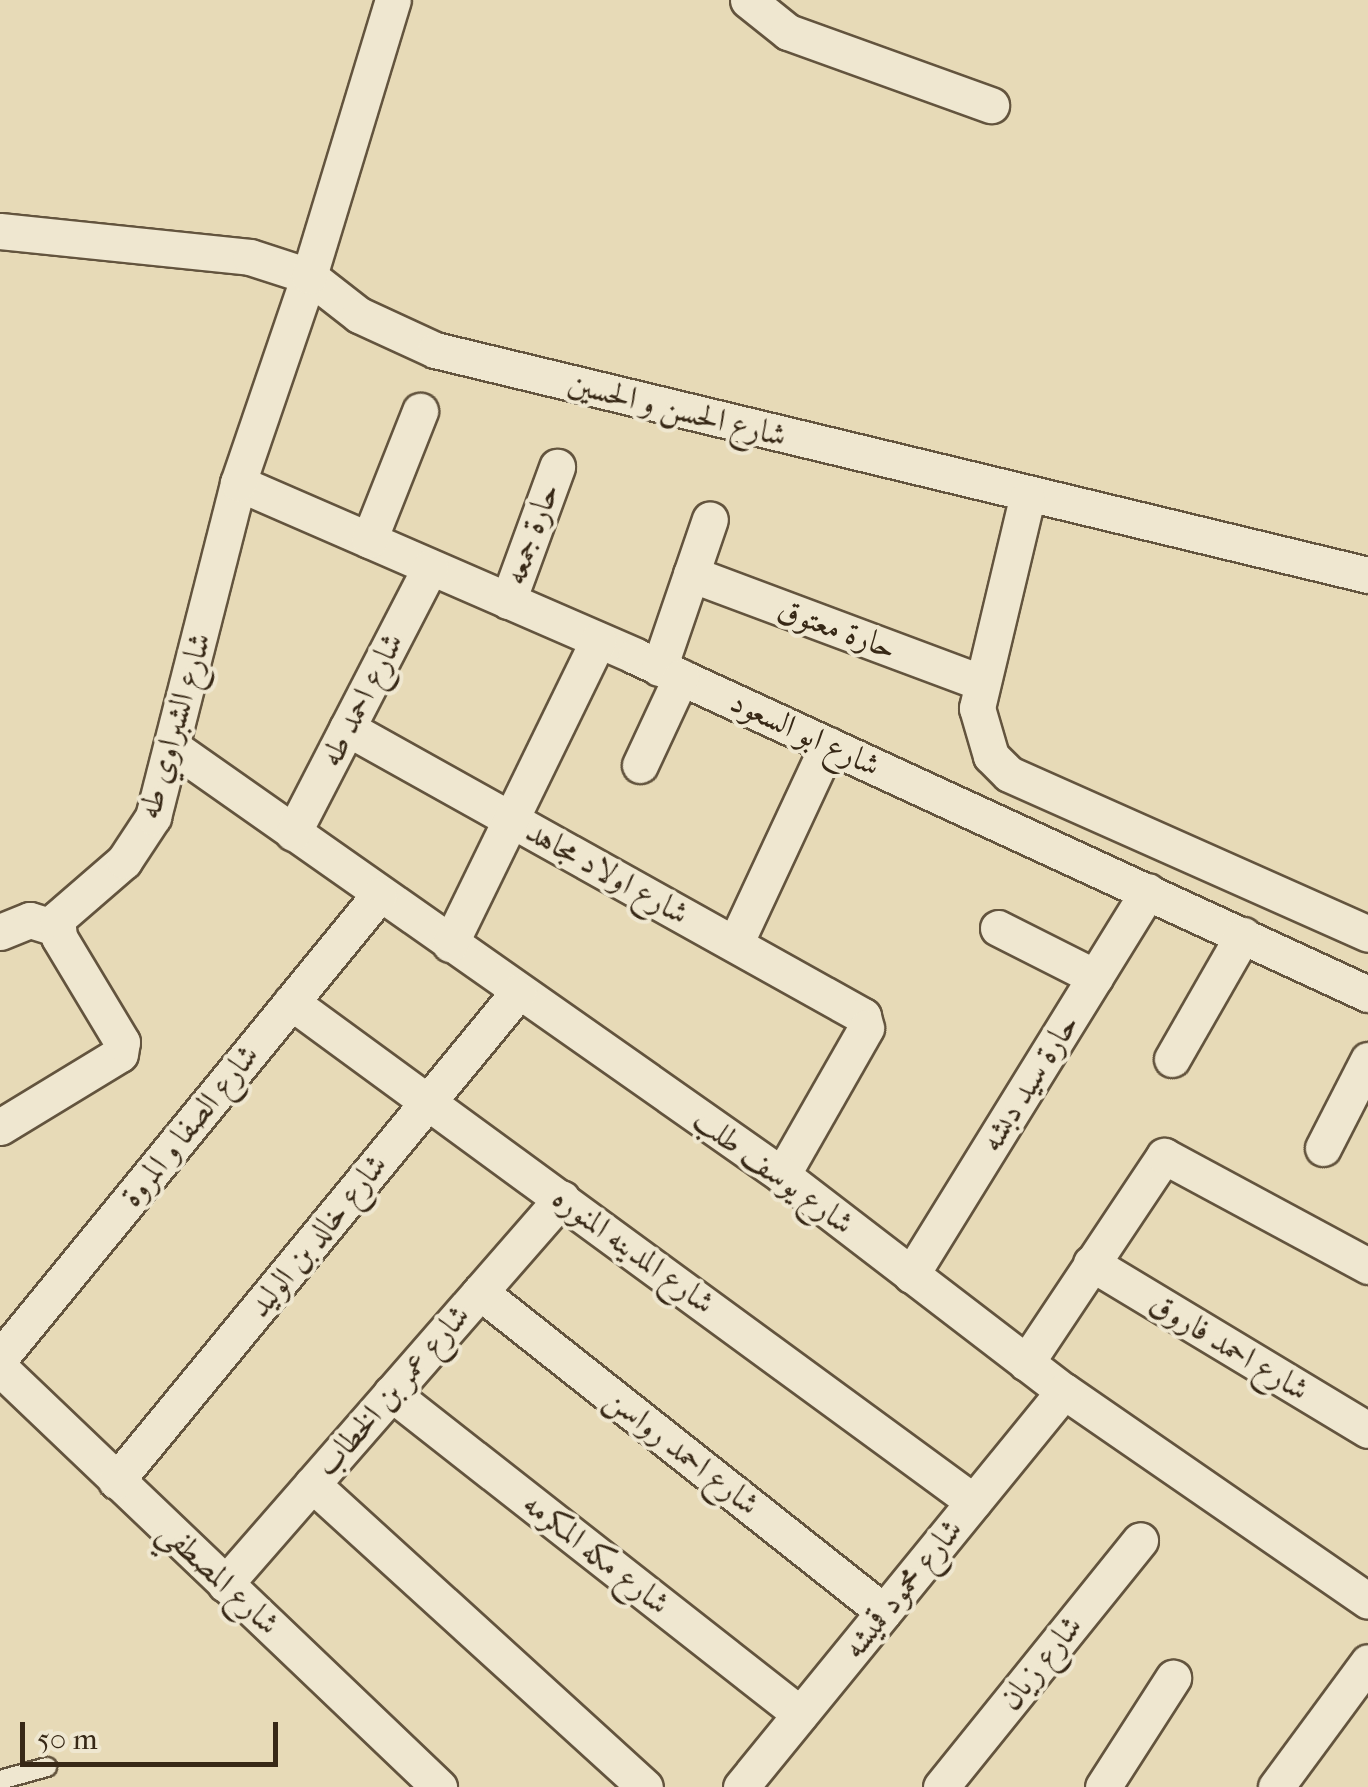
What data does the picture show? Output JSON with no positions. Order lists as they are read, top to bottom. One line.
{"streets":{"street":["شارع الحسن و الحسين","حارة جمعه","حارة معتوق","شارع احمد طه","شارع الشبراوي طه","شارع ابو السعود","شارع اولاد مجاهد","حارة سيد دبشه","شارع الصفا و المروة","شارع يوسف طلب","شارع خالد بن الوليد","شارع المدينه المنوره","شارع احمد فاروق","شارع عمر بن الخطاب","شارع احمد رواسن","شارع مكه المكرمه","شارع المصطفي","شارع محمود قميشه","شارع زيان"]},"crossings":[["شارع الحسن و الحسين","شارع الشبراوي طه"],["حارة جمعه","شارع ابو السعود"],["شارع احمد طه","شارع ابو السعود"],["شارع احمد طه","شارع اولاد مجاهد"],["شارع احمد طه","شارع يوسف طلب"],["شارع الشبراوي طه","شارع ابو السعود"],["شارع الشبراوي طه","شارع يوسف طلب"],["شارع ابو السعود","حارة سيد دبشه"],["شارع اولاد مجاهد","شارع يوسف طلب"],["حارة سيد دبشه","شارع يوسف طلب"],["شارع الصفا و المروة","شارع يوسف طلب"],["شارع الصفا و المروة","شارع المدينه المنوره"],["شارع يوسف طلب","شارع خالد بن الوليد"],["شارع يوسف طلب","شارع محمود قميشه"],["شارع خالد بن الوليد","شارع المدينه المنوره"],["شارع خالد بن الوليد","شارع المصطفي"],["شارع المدينه المنوره","شارع عمر بن الخطاب"],["شارع المدينه المنوره","شارع محمود قميشه"],["شارع عمر بن الخطاب","شارع احمد رواسن"],["شارع عمر بن الخطاب","شارع مكه المكرمه"],["شارع عمر بن الخطاب","شارع المصطفي"],["شارع احمد رواسن","شارع محمود قميشه"],["شارع مكه المكرمه","شارع محمود قميشه"]],"scale_bar":"50 m"}
